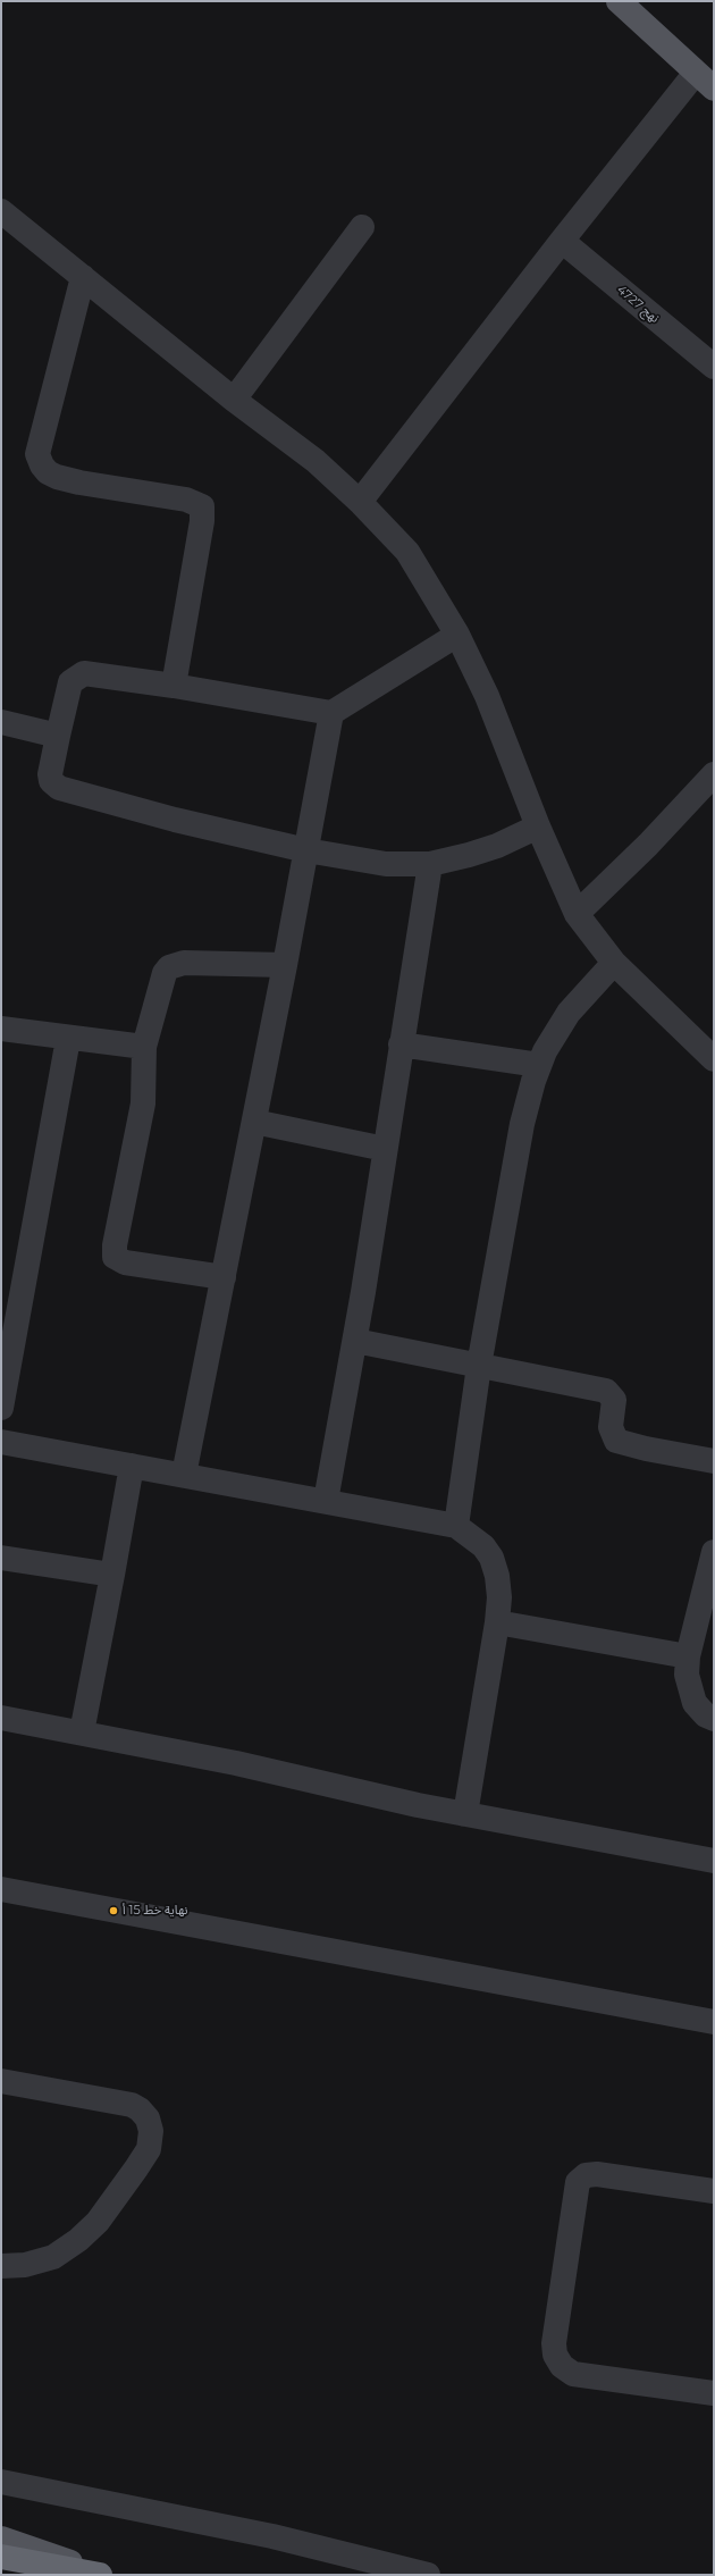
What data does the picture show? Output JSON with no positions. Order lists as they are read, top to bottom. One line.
{"streets":{"street":["نهج 4727"]},"places":["نهاية خط 15 أ"]}
